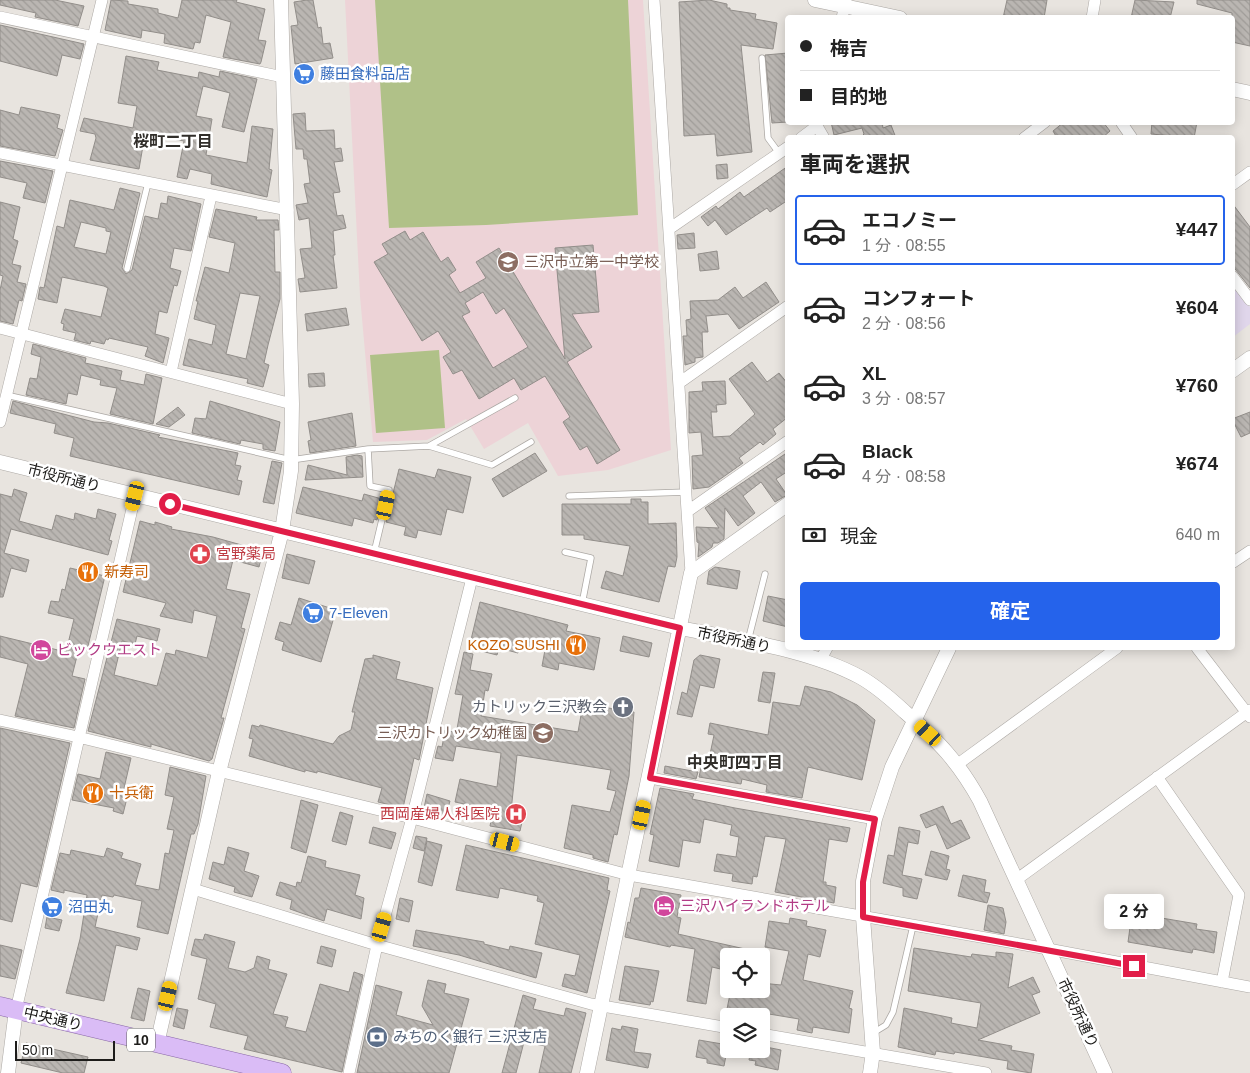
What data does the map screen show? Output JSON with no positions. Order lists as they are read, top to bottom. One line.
{"streets":{"main road":["中央通り","10"],"street":["市役所通り"]},"districts":["桜町二丁目","中央町四丁目"],"places":{"supermarket":["藤田食料品店","7-Eleven","沼田丸"],"school or university":["三沢市立第一中学校","三沢カトリック幼稚園"],"pharmacy":["宮野薬局"],"restaurant":["新寿司","KOZO SUSHI","十兵衛"],"hotel":["ビックウエスト","三沢ハイランドホテル"],"church":["カトリック三沢教会"],"hospital":["西岡産婦人科医院"],"bank":["みちのく銀行 三沢支店"]},"scale_bar":"50 m","page":{"banner":["梅吉","目的地"],"heading":"車両を選択","list":[{"name":"エコノミー","note":"1 分 · 08:55","value":"¥447"},{"name":"コンフォート","note":"2 分 · 08:56","value":"¥604"},{"name":"XL","note":"3 分 · 08:57","value":"¥760"},{"name":"Black","note":"4 分 · 08:58","value":"¥674"}],"pay":["現金","640 m"],"buttons":"確定","bubble":"2 分","scale":"50 m"}}
